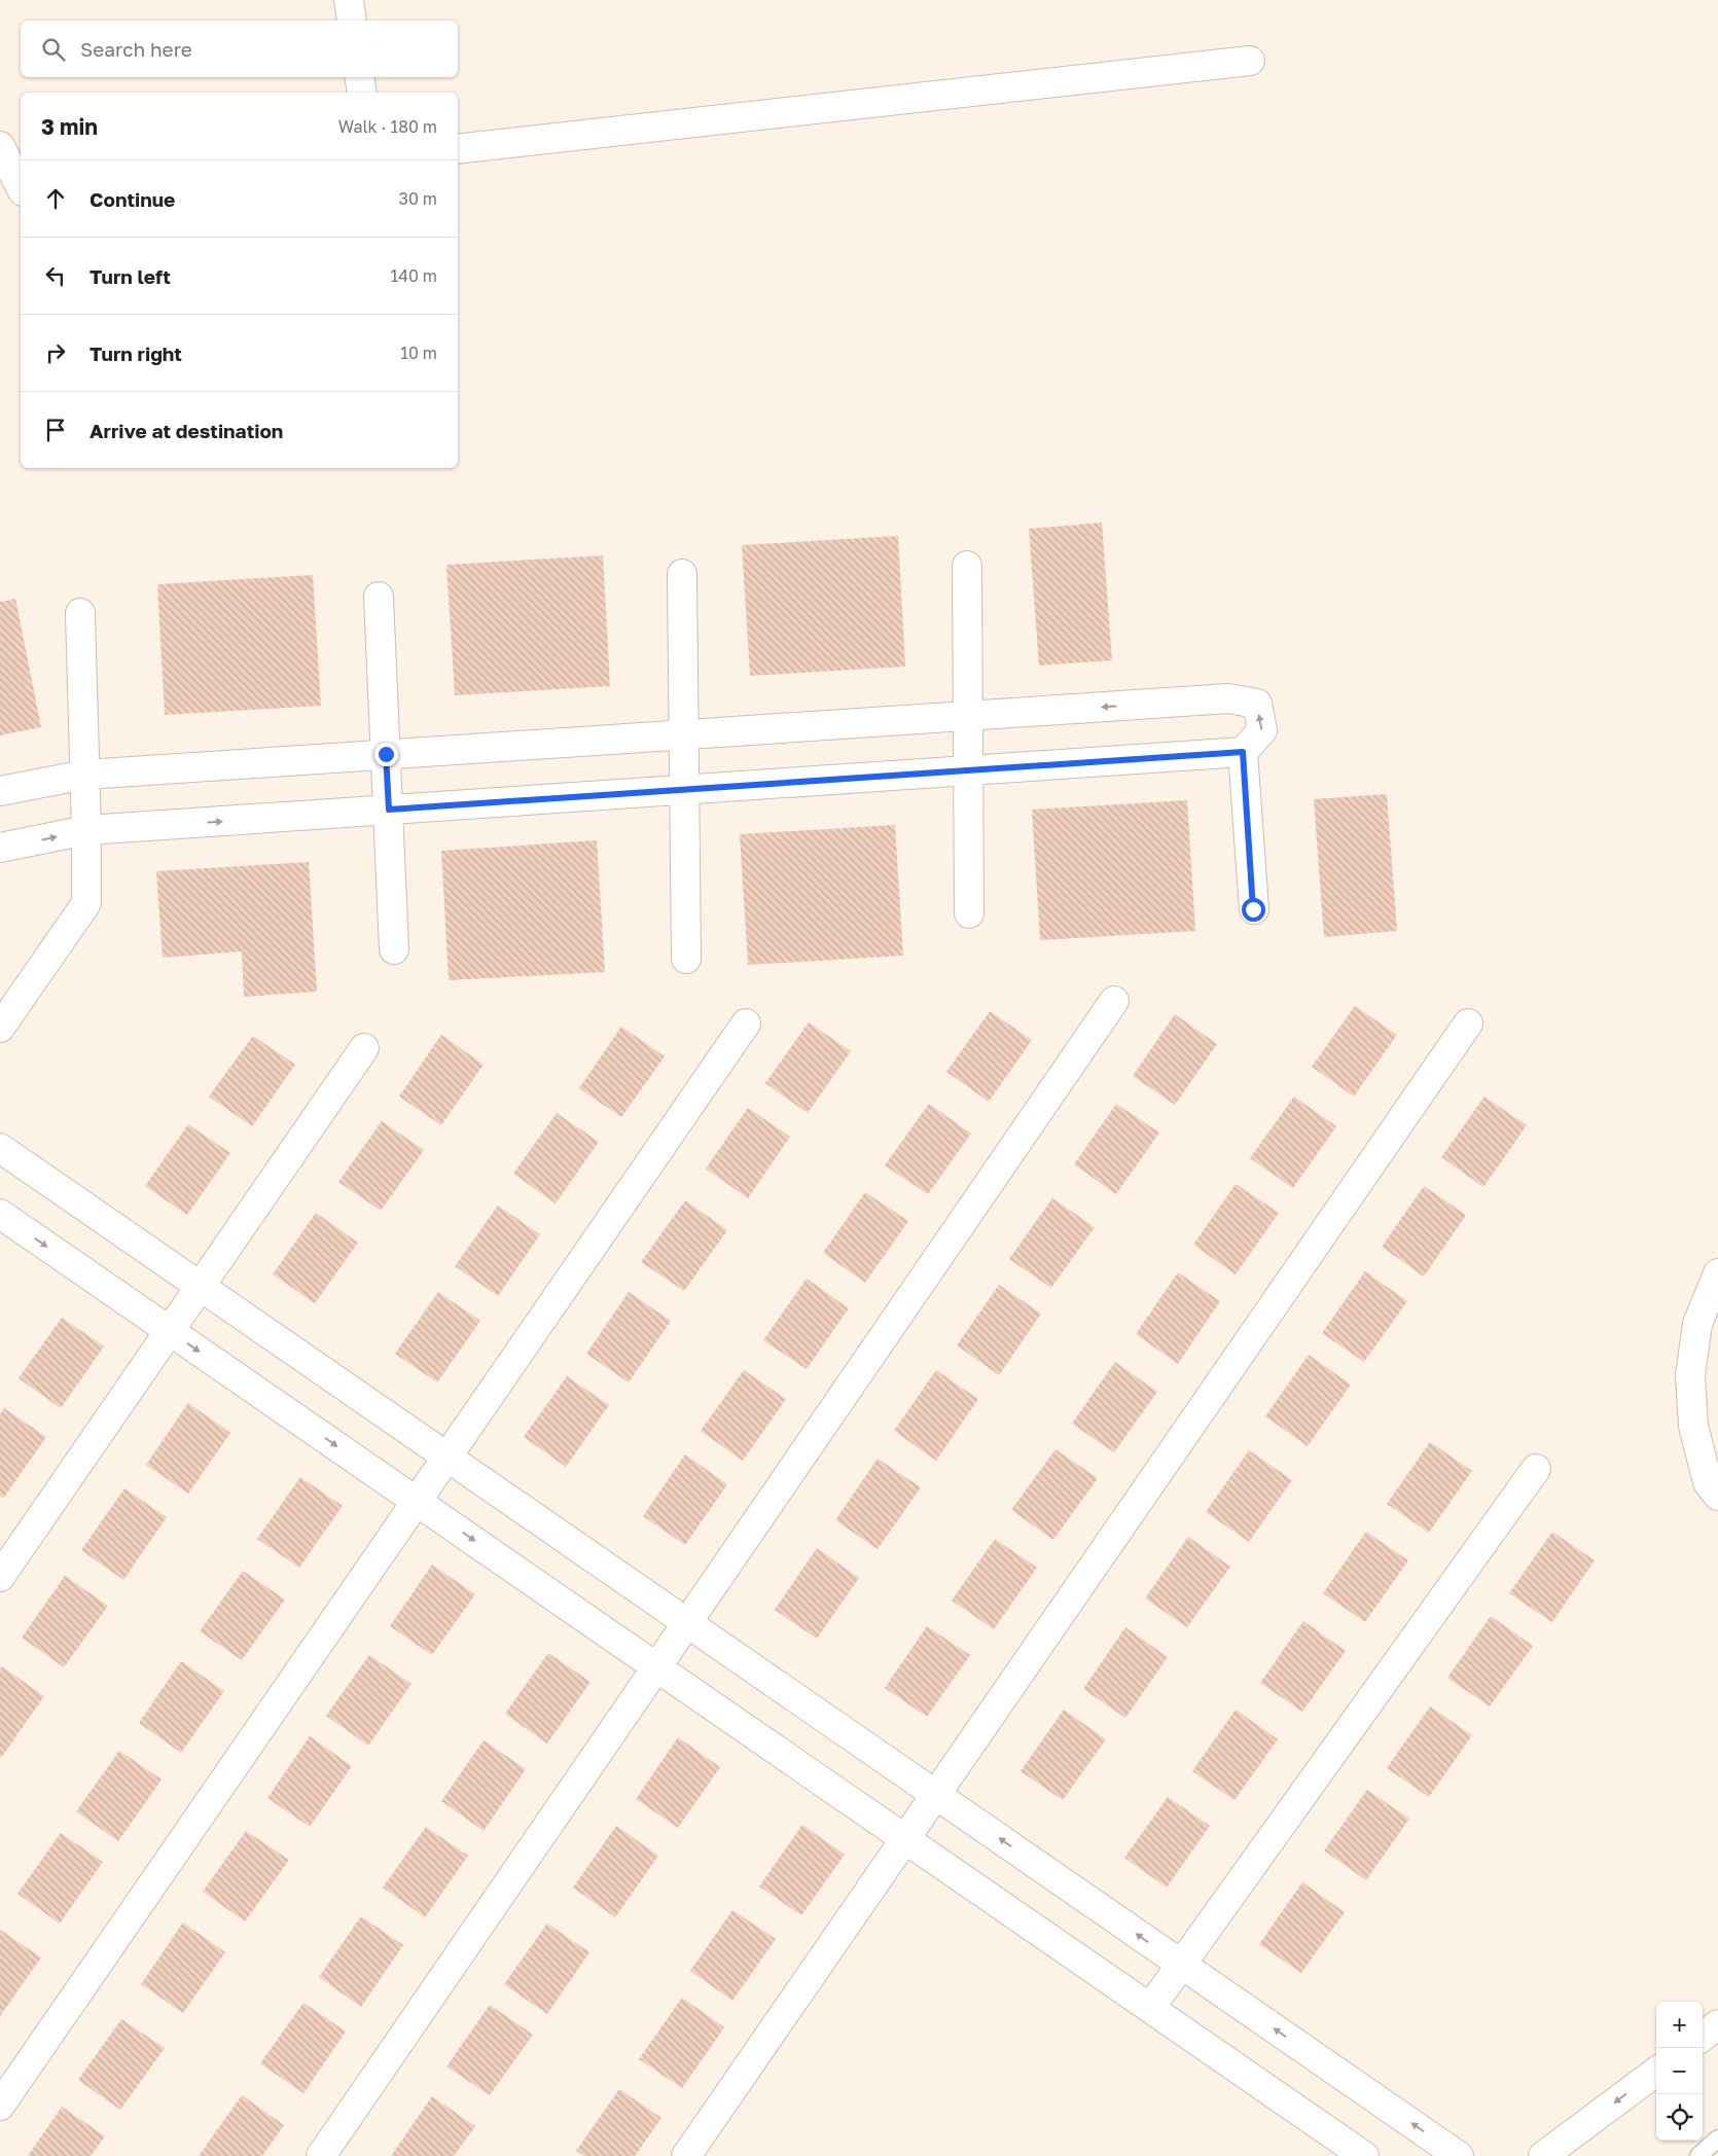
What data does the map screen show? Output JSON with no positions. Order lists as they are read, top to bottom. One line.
{"page":{"search":"Search here","heading":["3 min","Walk · 180 m"],"list":[["Continue","30 m"],["Turn left","140 m"],["Turn right","10 m"],"Arrive at destination"],"map_buttons":["+","−"]}}
